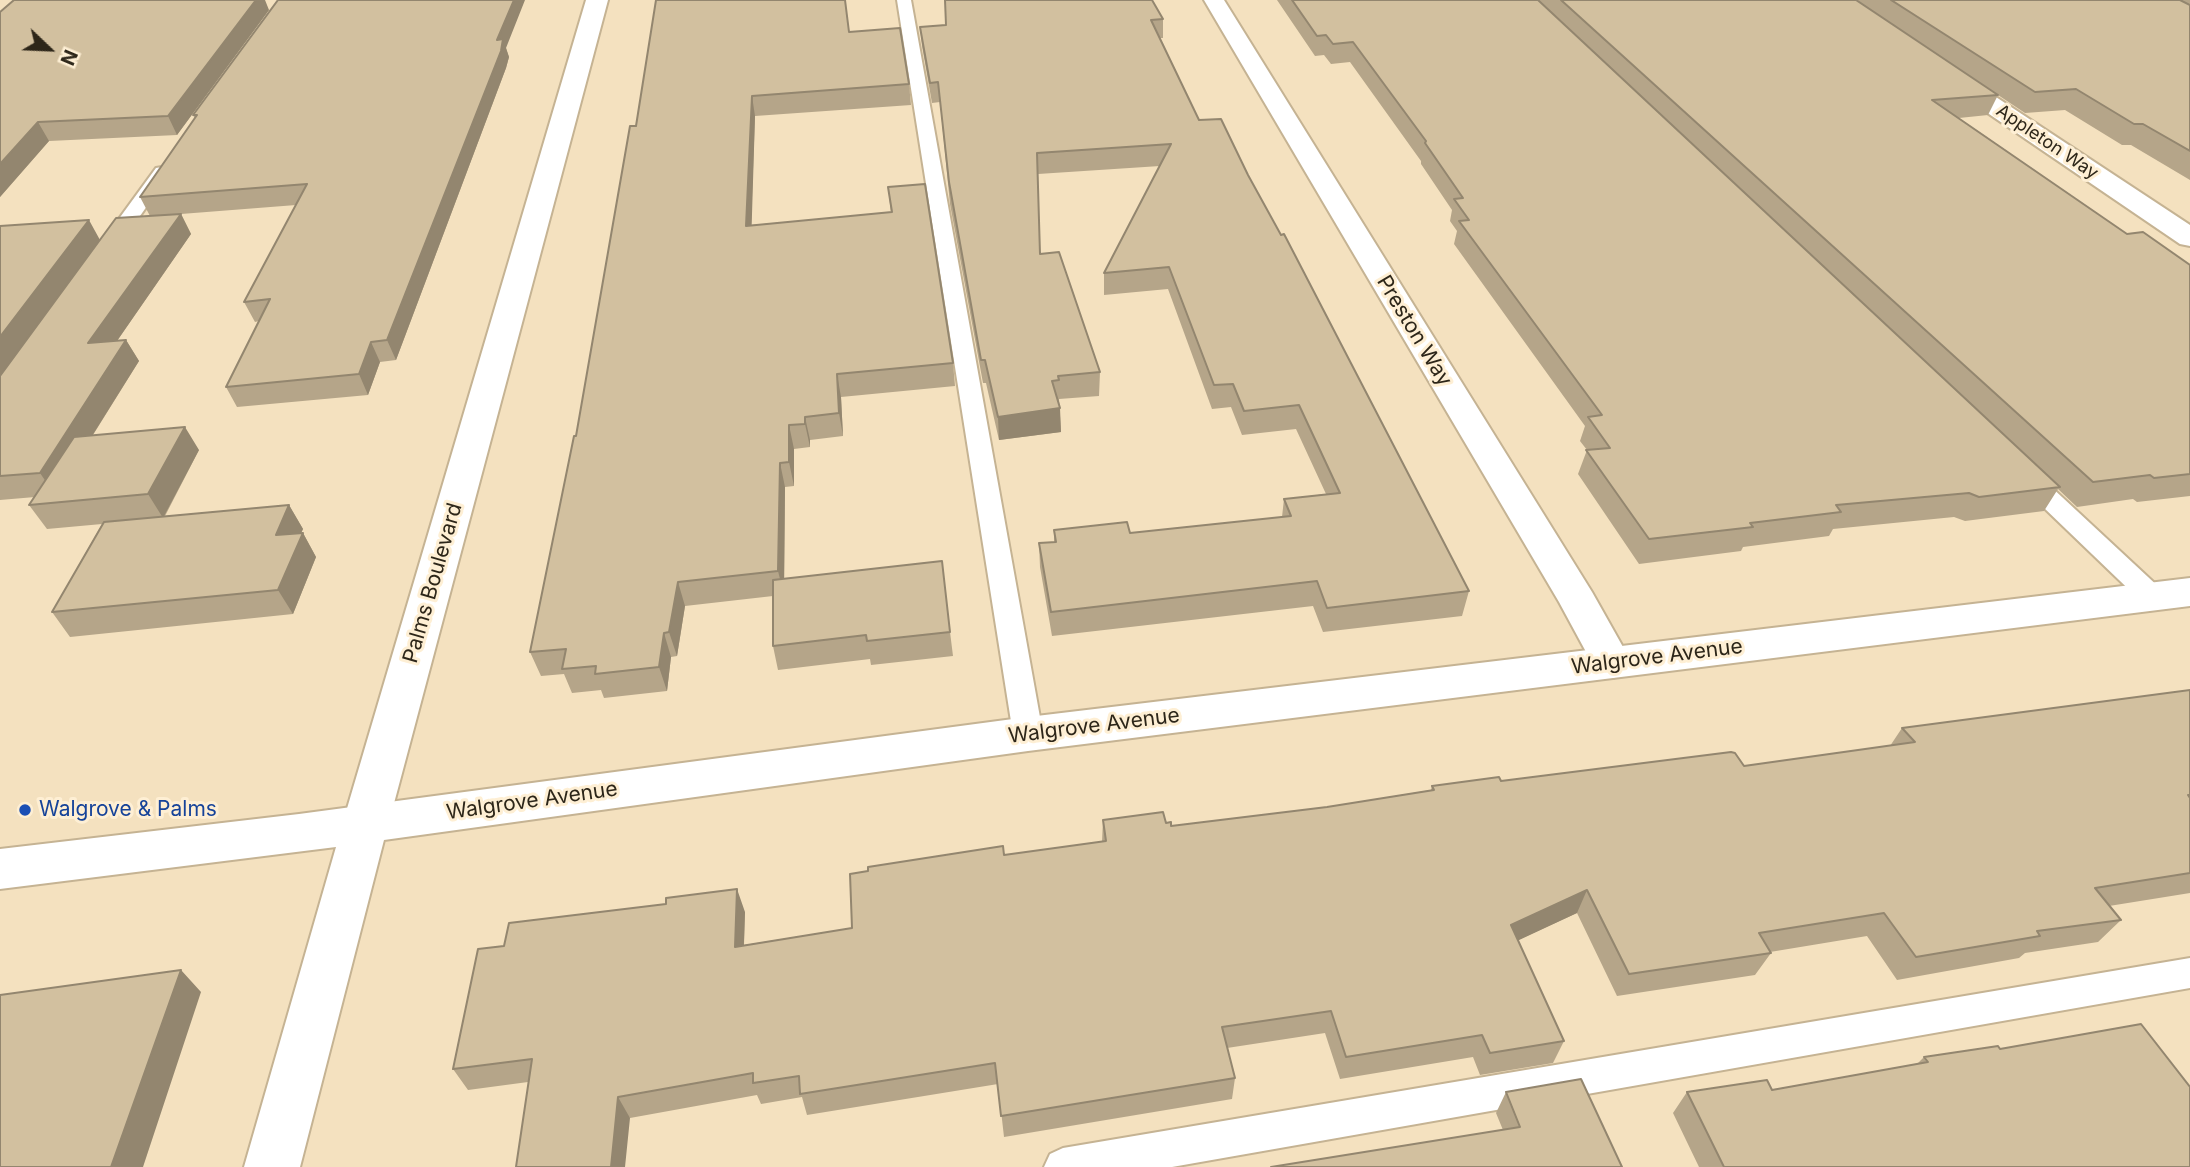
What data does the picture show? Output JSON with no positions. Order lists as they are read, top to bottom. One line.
{"streets":{"street":["Appleton Way","Preston Way","Palms Boulevard","Walgrove Avenue"]},"crossings":[["Preston Way","Walgrove Avenue"],["Palms Boulevard","Walgrove Avenue"]],"places":["Walgrove & Palms"],"north":"bottom right"}
